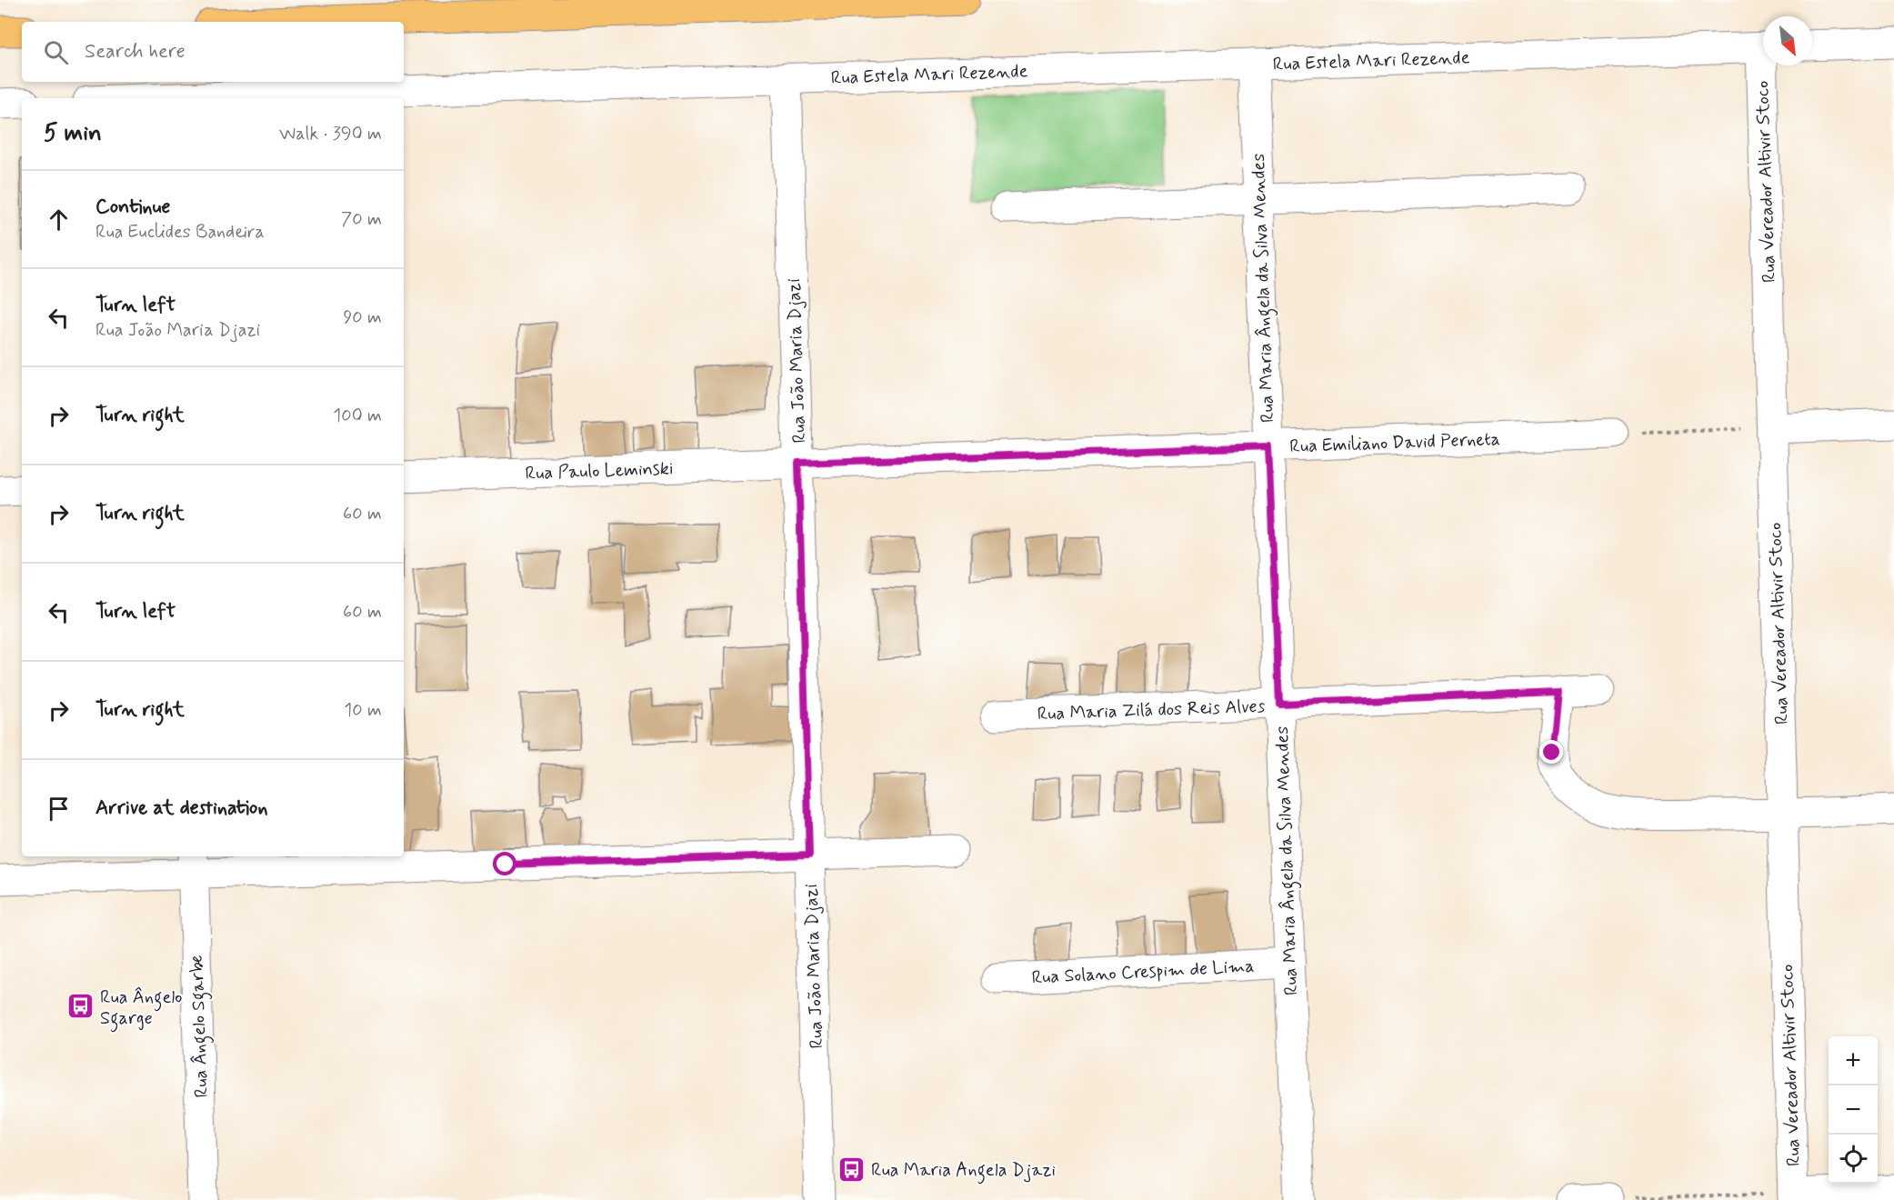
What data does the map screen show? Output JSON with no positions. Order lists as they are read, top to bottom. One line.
{"streets":{"street":["Rua Estela Mari Rezende","Rua Vereador Altivir Stoco","Rua Maria Ângela da Silva Mendes","Rua João Maria Djazi","Rua Emiliano David Perneta","Rua Paulo Leminski","Rua Maria Zilá dos Reis Alves","Rua Solano Crespim de Lima","Rua Ângelo Sgarbe"]},"crossings":[["Rua Estela Mari Rezende","Rua Maria Ângela da Silva Mendes"],["Rua Estela Mari Rezende","Rua João Maria Djazi"],["Rua Maria Ângela da Silva Mendes","Rua Emiliano David Perneta"],["Rua Maria Ângela da Silva Mendes","Rua Maria Zilá dos Reis Alves"],["Rua Maria Ângela da Silva Mendes","Rua Solano Crespim de Lima"],["Rua João Maria Djazi","Rua Emiliano David Perneta"],["Rua João Maria Djazi","Rua Paulo Leminski"],["Rua Emiliano David Perneta","Rua Paulo Leminski"]],"places":{"bus stop":["Rua Ângelo Sgarge","Rua Maria Angela Djazi"]},"north":"bottom right","page":{"search":"Search here","heading":["5 min","Walk · 390 m"],"list":[["Continue","Rua Euclides Bandeira","70 m"],["Turn left","Rua João Maria Djazi","90 m"],["Turn right","100 m"],["Turn right","60 m"],["Turn left","60 m"],["Turn right","10 m"],"Arrive at destination"],"map_buttons":["+","−"]}}
